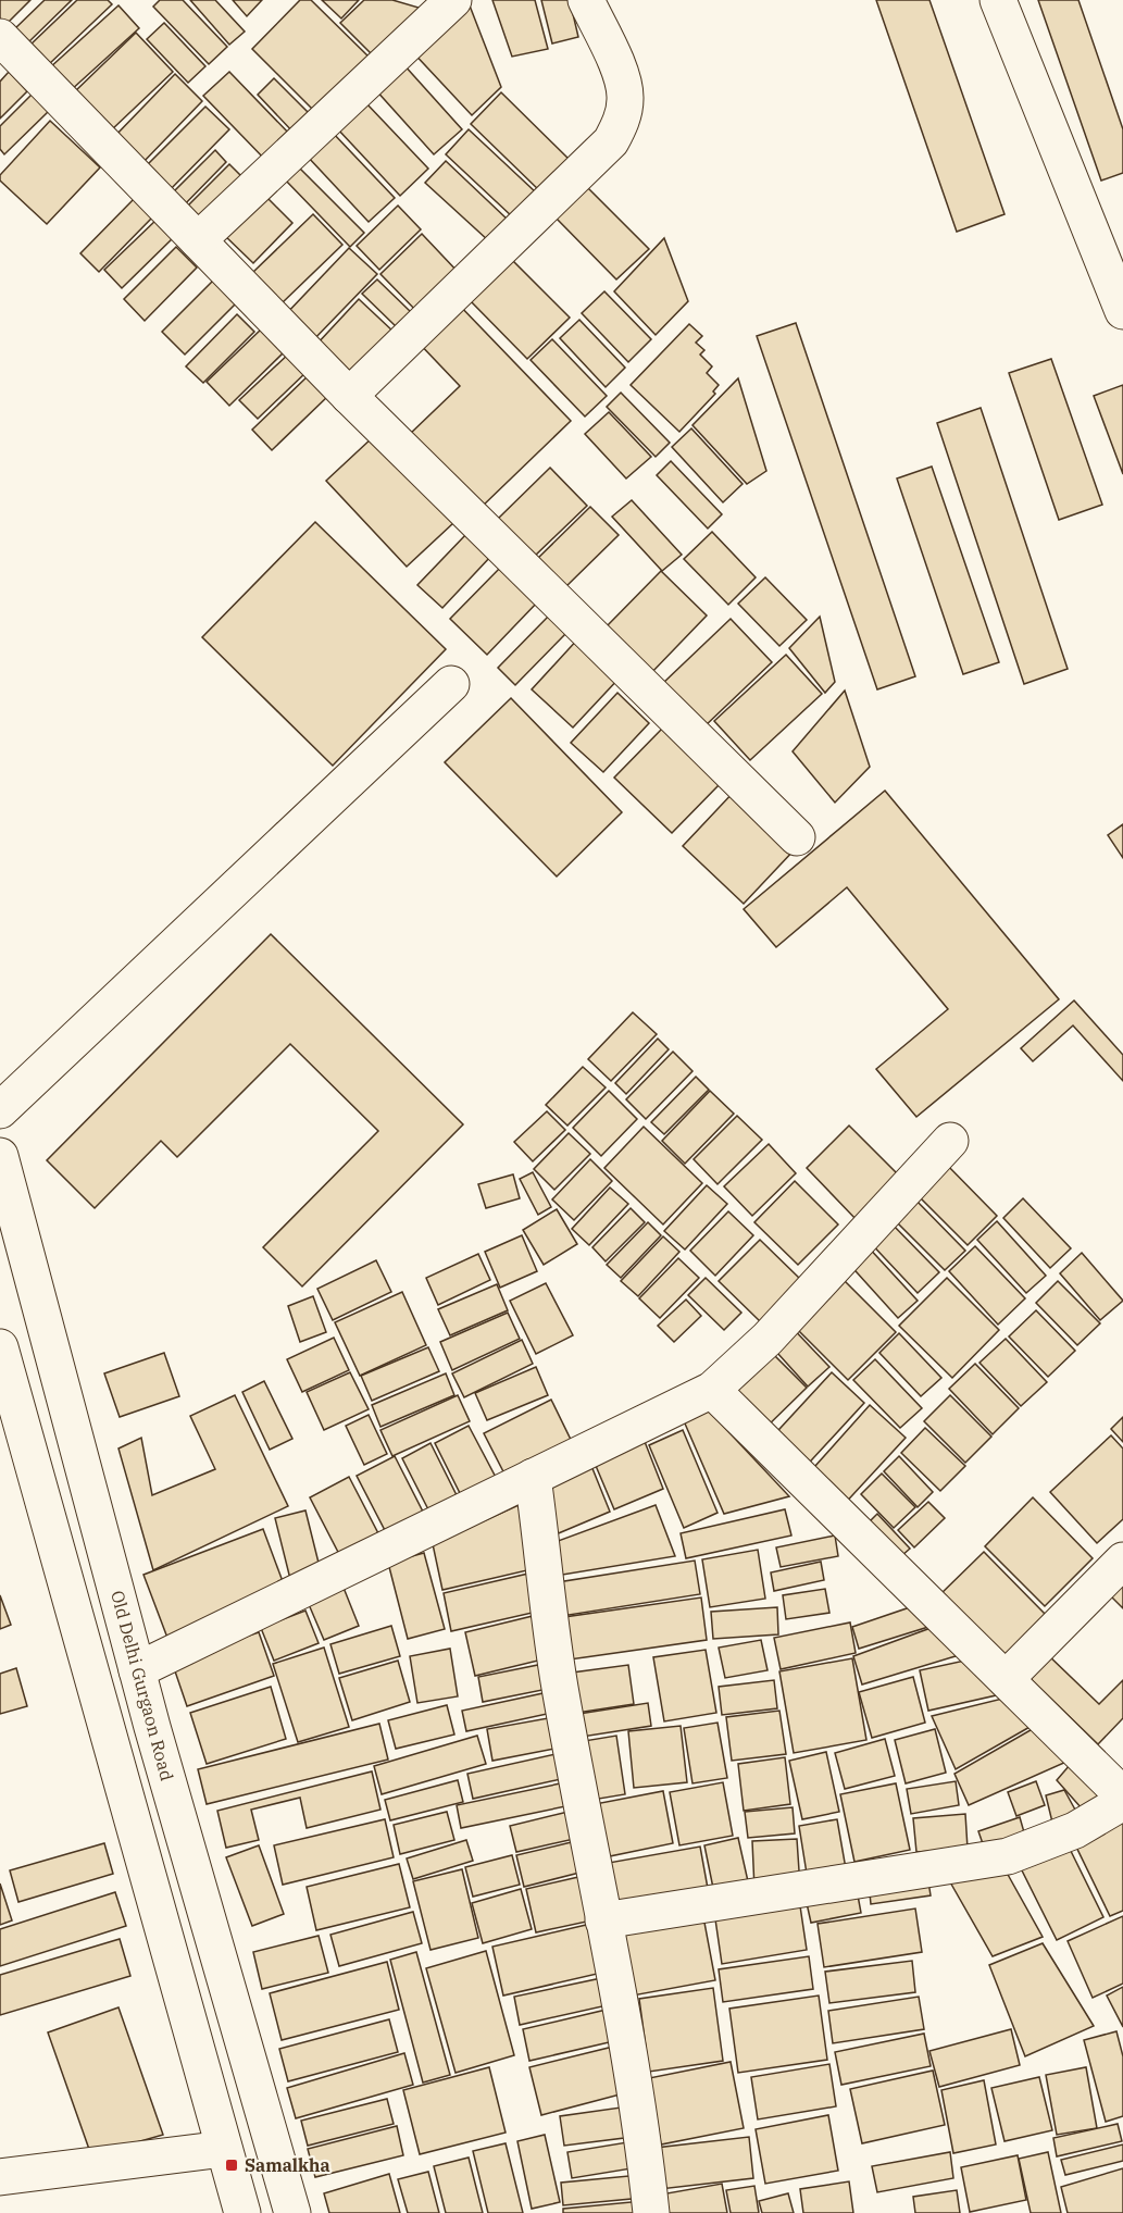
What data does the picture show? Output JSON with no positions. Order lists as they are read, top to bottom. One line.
{"streets":{"street":["Old Delhi Gurgaon Road"]},"places":{"transit":["Samalkha"]}}
